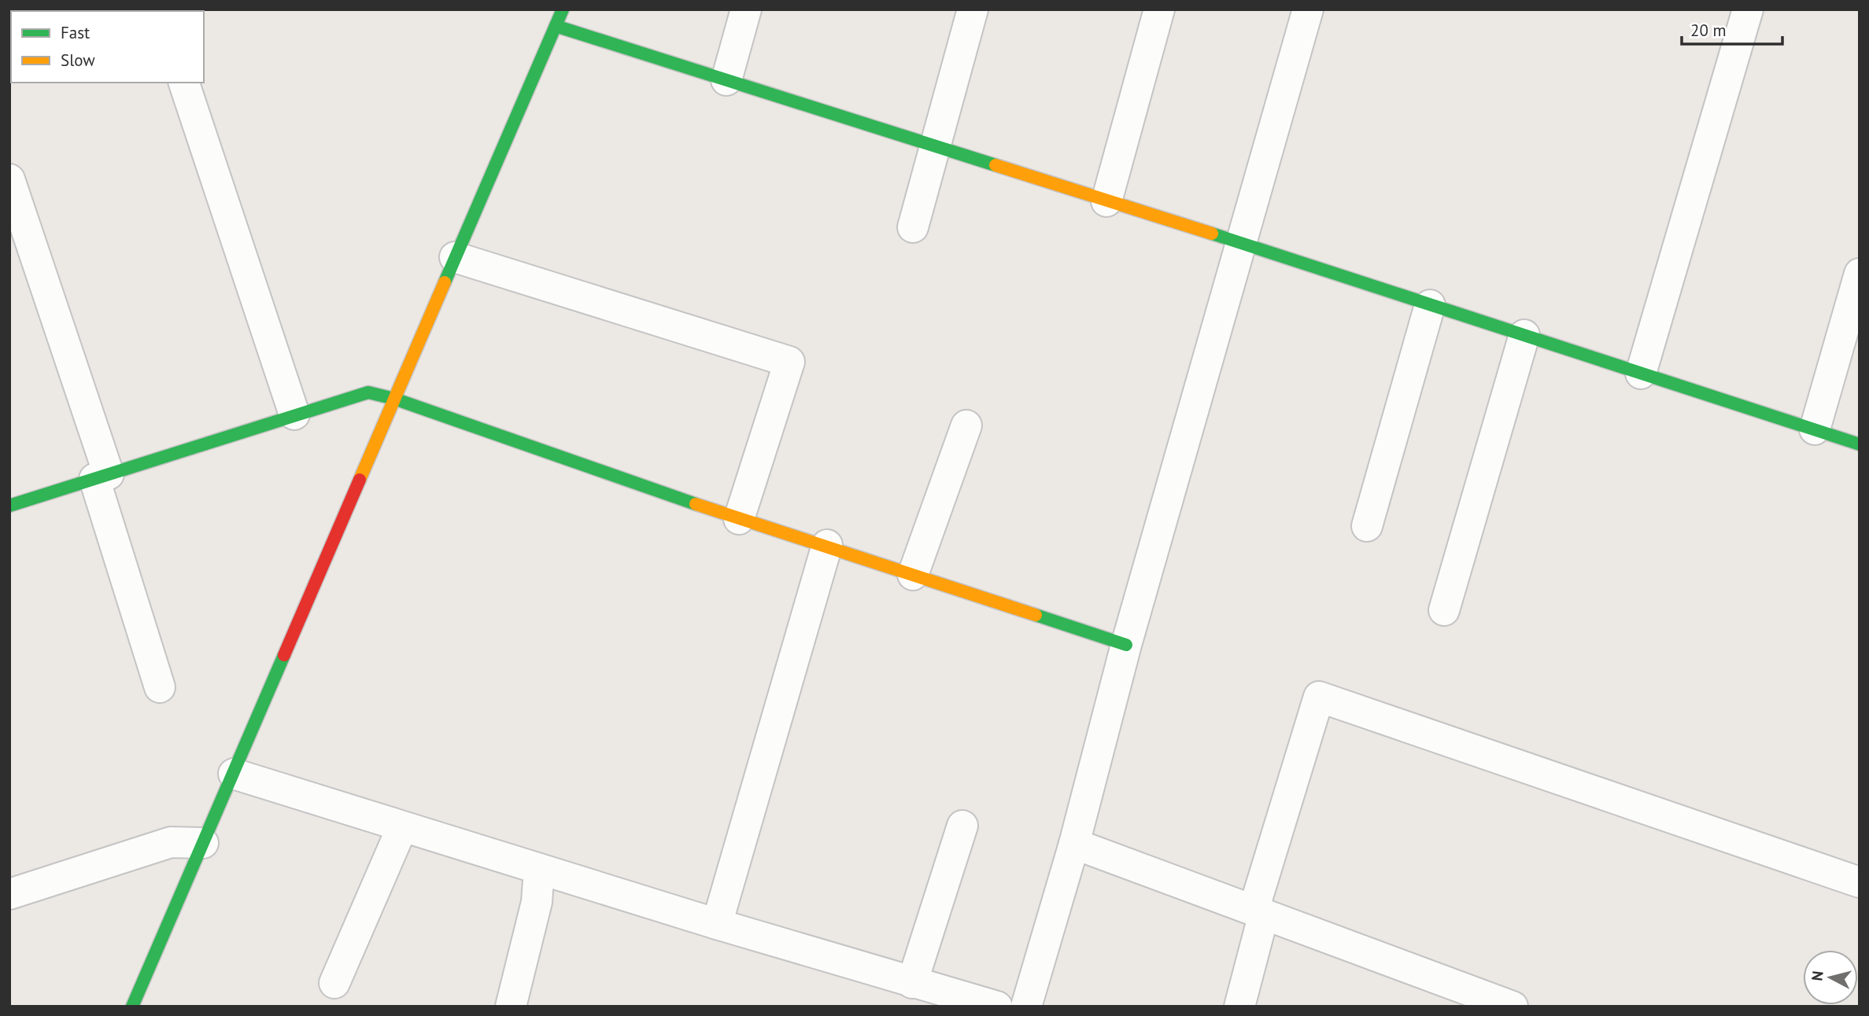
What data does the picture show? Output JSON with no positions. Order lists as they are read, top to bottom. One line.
{"legend":["Fast","Slow"],"scale_bar":"20 m","north":"left"}
